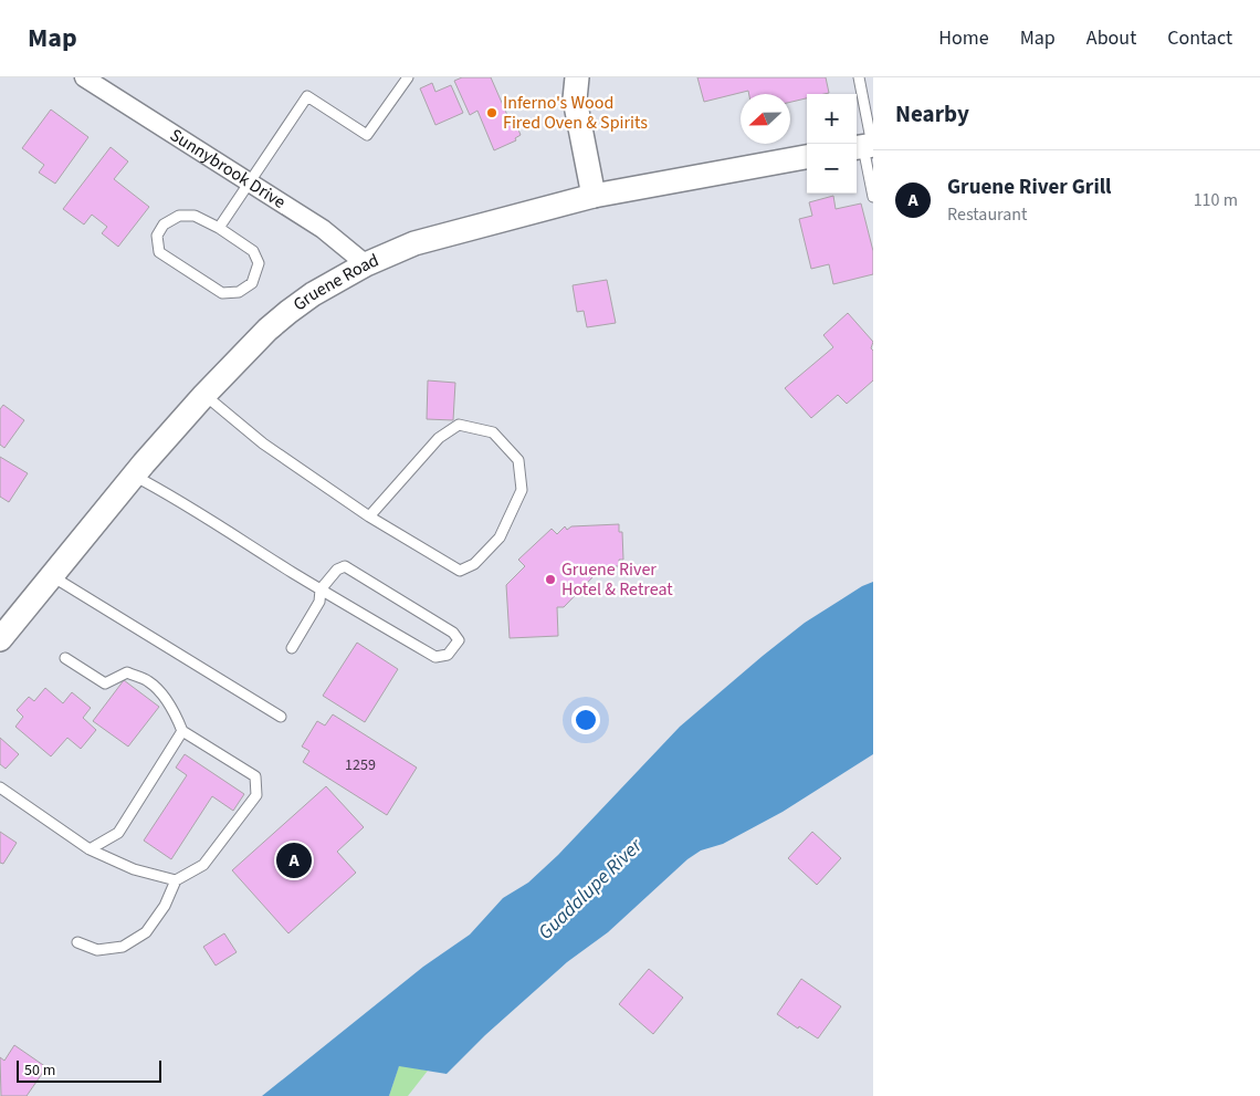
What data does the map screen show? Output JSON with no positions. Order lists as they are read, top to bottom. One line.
{"streets":{"street":["Sunnybrook Drive","Gruene Road"]},"crossings":[["Sunnybrook Drive","Gruene Road"]],"water":["Guadalupe River"],"places":["Inferno's Wood Fired Oven & Spirits","Gruene River Hotel & Retreat"],"house_numbers":["1259"],"scale_bar":"50 m","north":"left","page":{"header":"Map","nav":["Home","Map","About","Contact"],"heading":"Nearby","map_buttons":["+","−"],"list":[{"mark":"A","name":"Gruene River Grill","note":"Restaurant","value":"110 m"}],"pins":"A","scale":"50 m"}}
